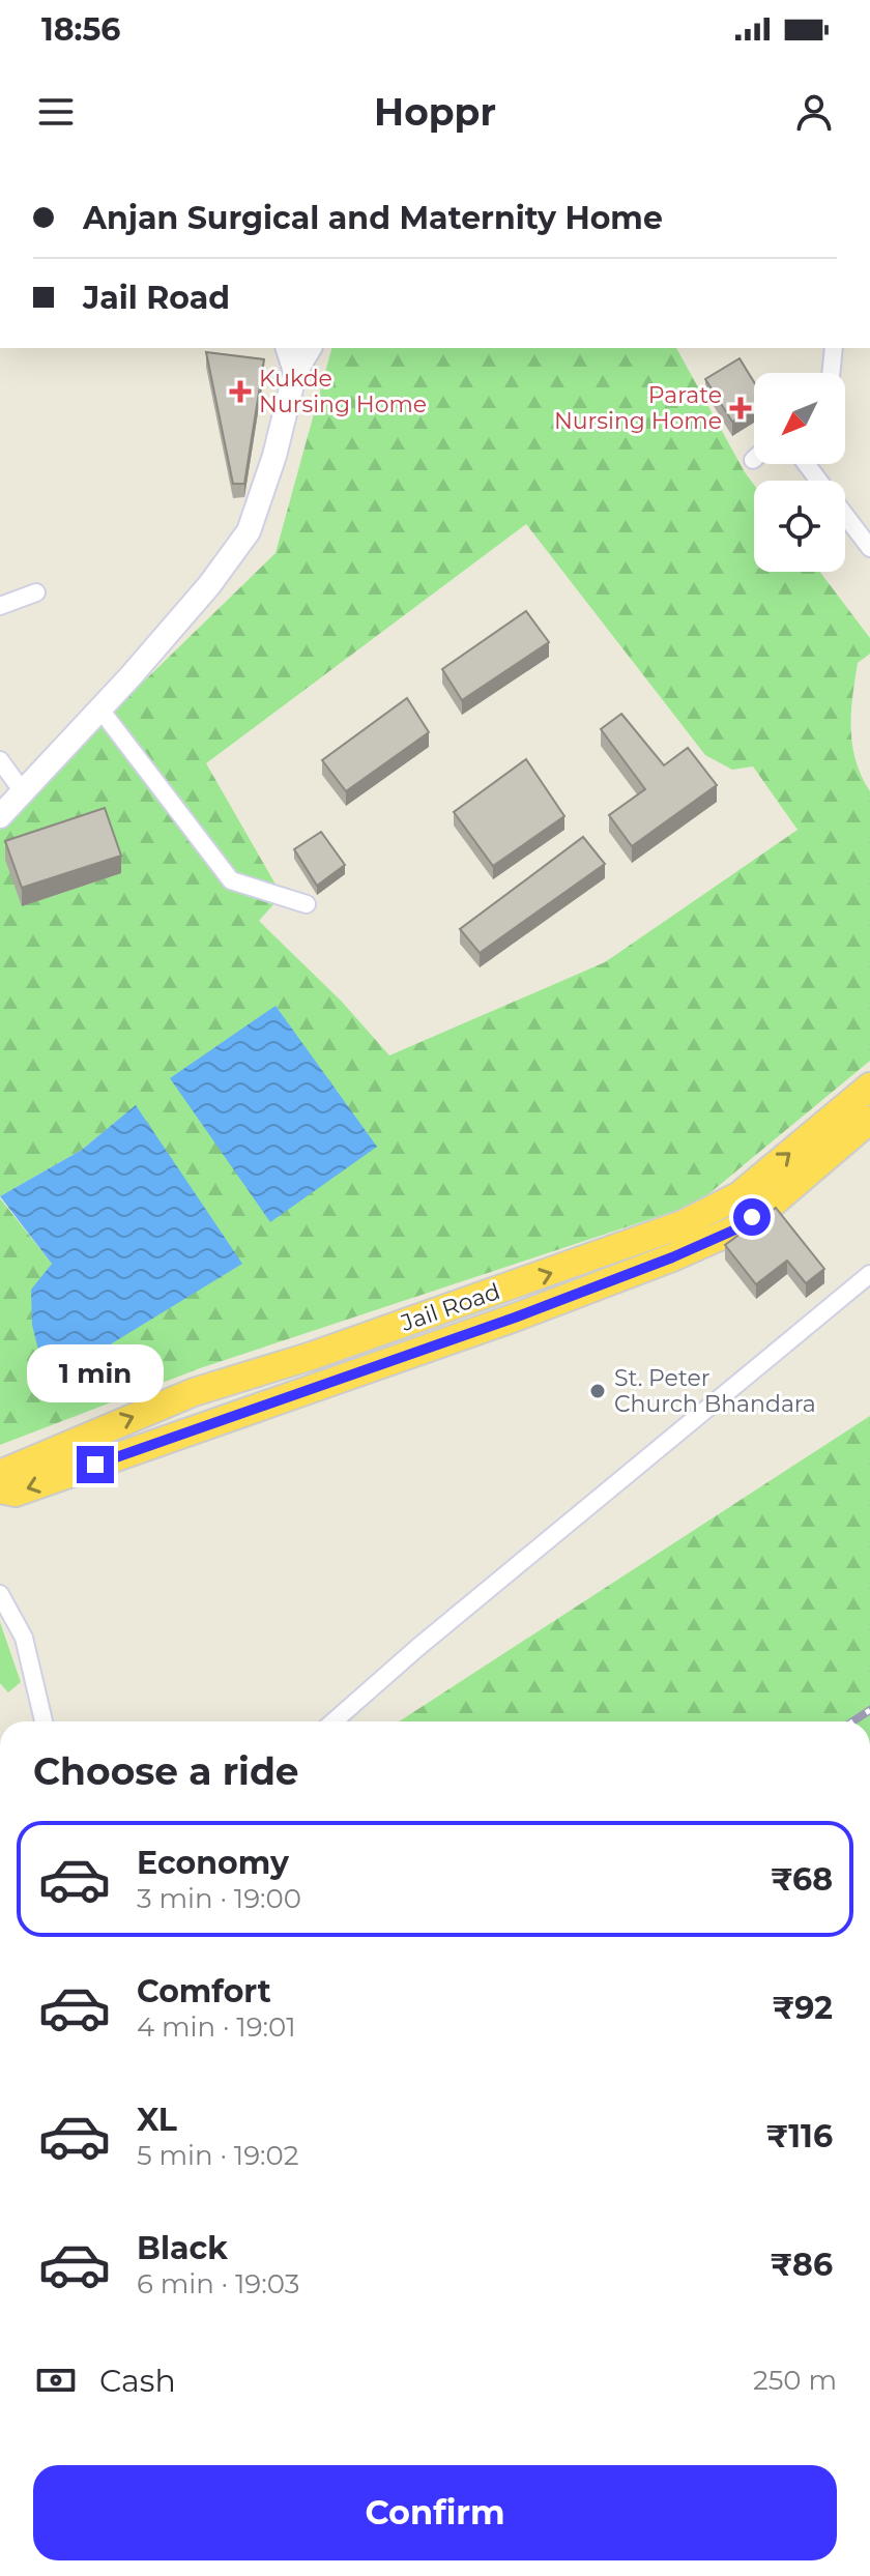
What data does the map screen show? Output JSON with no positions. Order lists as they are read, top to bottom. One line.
{"streets":{"highway":["Jail Road"]},"places":{"health":["Kukde Nursing Home","Parate Nursing Home"],"other":["St. Peter Church Bhandara"]},"north":"bottom left","page":{"status":"18:56","header":"Hoppr","banner":["Anjan Surgical and Maternity Home","Jail Road"],"bubble":"1 min","heading":"Choose a ride","list":[{"name":"Economy","note":"3 min · 19:00","value":"₹68"},{"name":"Comfort","note":"4 min · 19:01","value":"₹92"},{"name":"XL","note":"5 min · 19:02","value":"₹116"},{"name":"Black","note":"6 min · 19:03","value":"₹86"}],"pay":["Cash","250 m"],"buttons":"Confirm"}}
